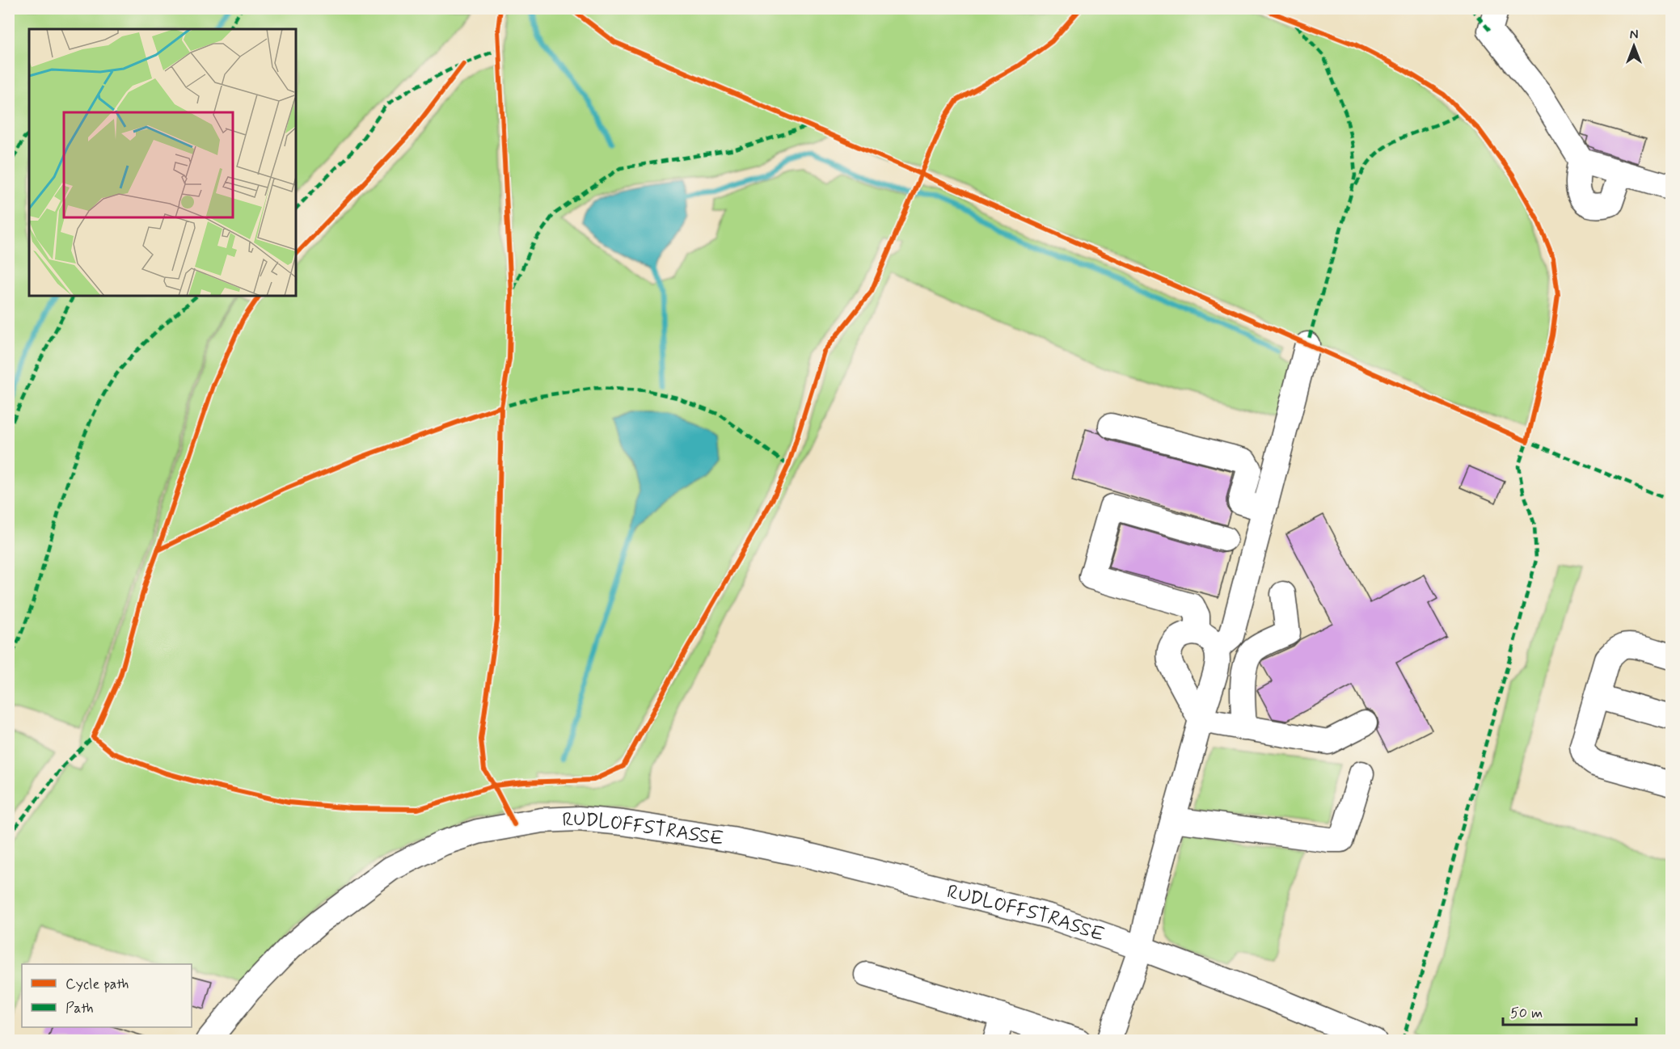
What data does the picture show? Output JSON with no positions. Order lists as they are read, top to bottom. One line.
{"streets":{"street":["RUDLOFFSTRASSE"]},"legend":["Cycle path","Path"],"scale_bar":"50 m","north":"top"}
